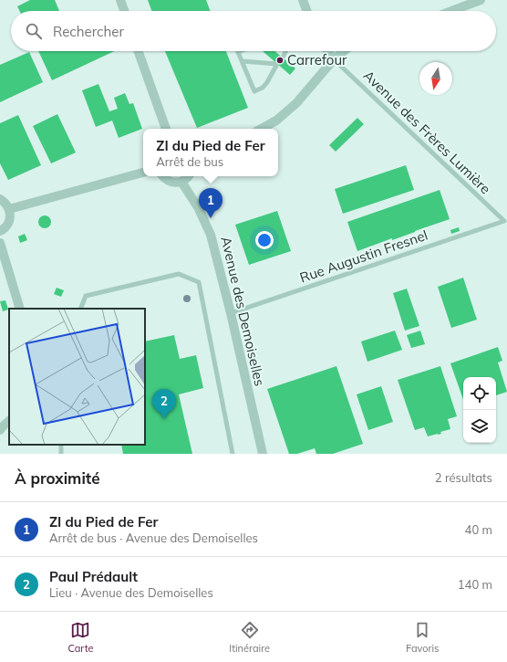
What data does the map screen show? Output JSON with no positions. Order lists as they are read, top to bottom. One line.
{"streets":{"street":["Avenue des Demoiselles"],"lane":["Avenue des Frères Lumière","Rue Augustin Fresnel"]},"crossings":[["Avenue des Frères Lumière","Rue Augustin Fresnel"],["Rue Augustin Fresnel","Avenue des Demoiselles"]],"places":["Carrefour"],"north":"bottom","page":{"search":"Rechercher","popup":["ZI du Pied de Fer","Arrêt de bus"],"pins":["1","2"],"heading":["À proximité","2 résultats"],"list":[{"mark":"1","name":"ZI du Pied de Fer","note":"Arrêt de bus · Avenue des Demoiselles","value":"40 m"},{"mark":"2","name":"Paul Prédault","note":"Lieu · Avenue des Demoiselles","value":"140 m"}],"nav":["Carte","Itinéraire","Favoris"]}}
